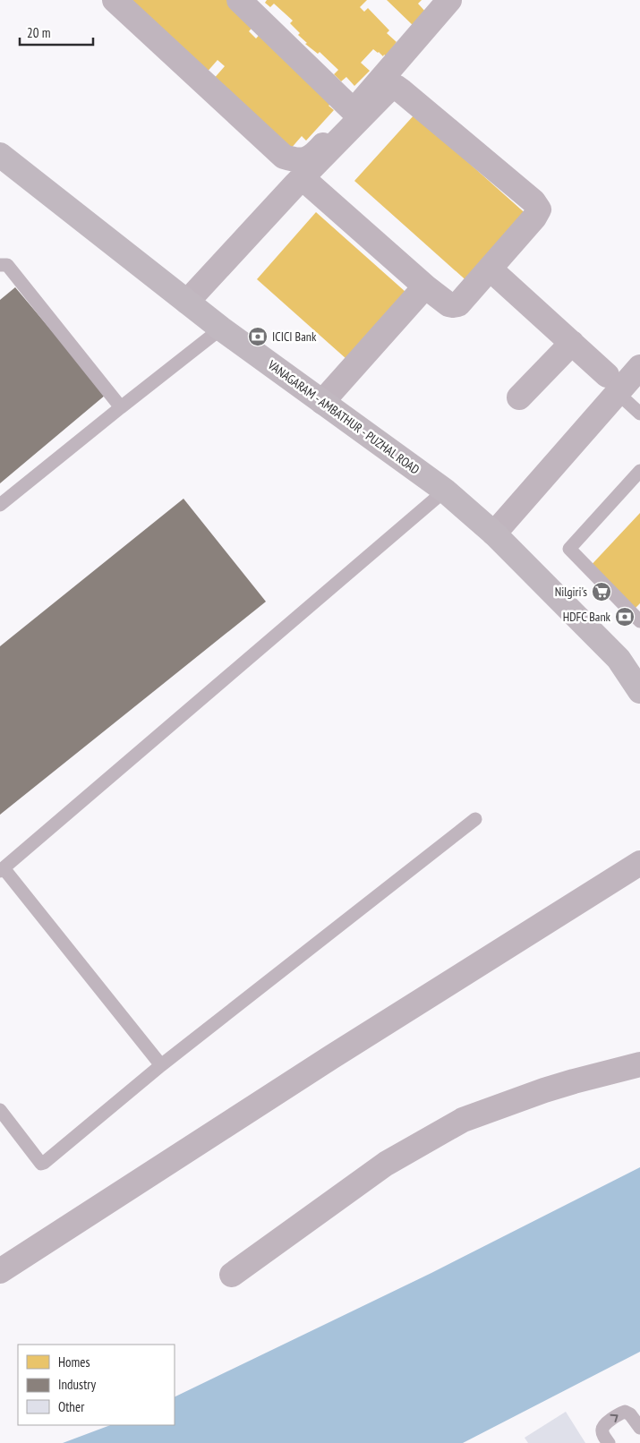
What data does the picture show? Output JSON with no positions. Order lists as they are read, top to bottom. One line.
{"streets":{"main road":["VANAGARAM - AMBATHUR - PUZHAL ROAD"]},"places":{"bank":["ICICI Bank","HDFC Bank"],"supermarket":["Nilgiri's"]},"legend":["Homes","Industry","Other"],"scale_bar":"20 m"}
